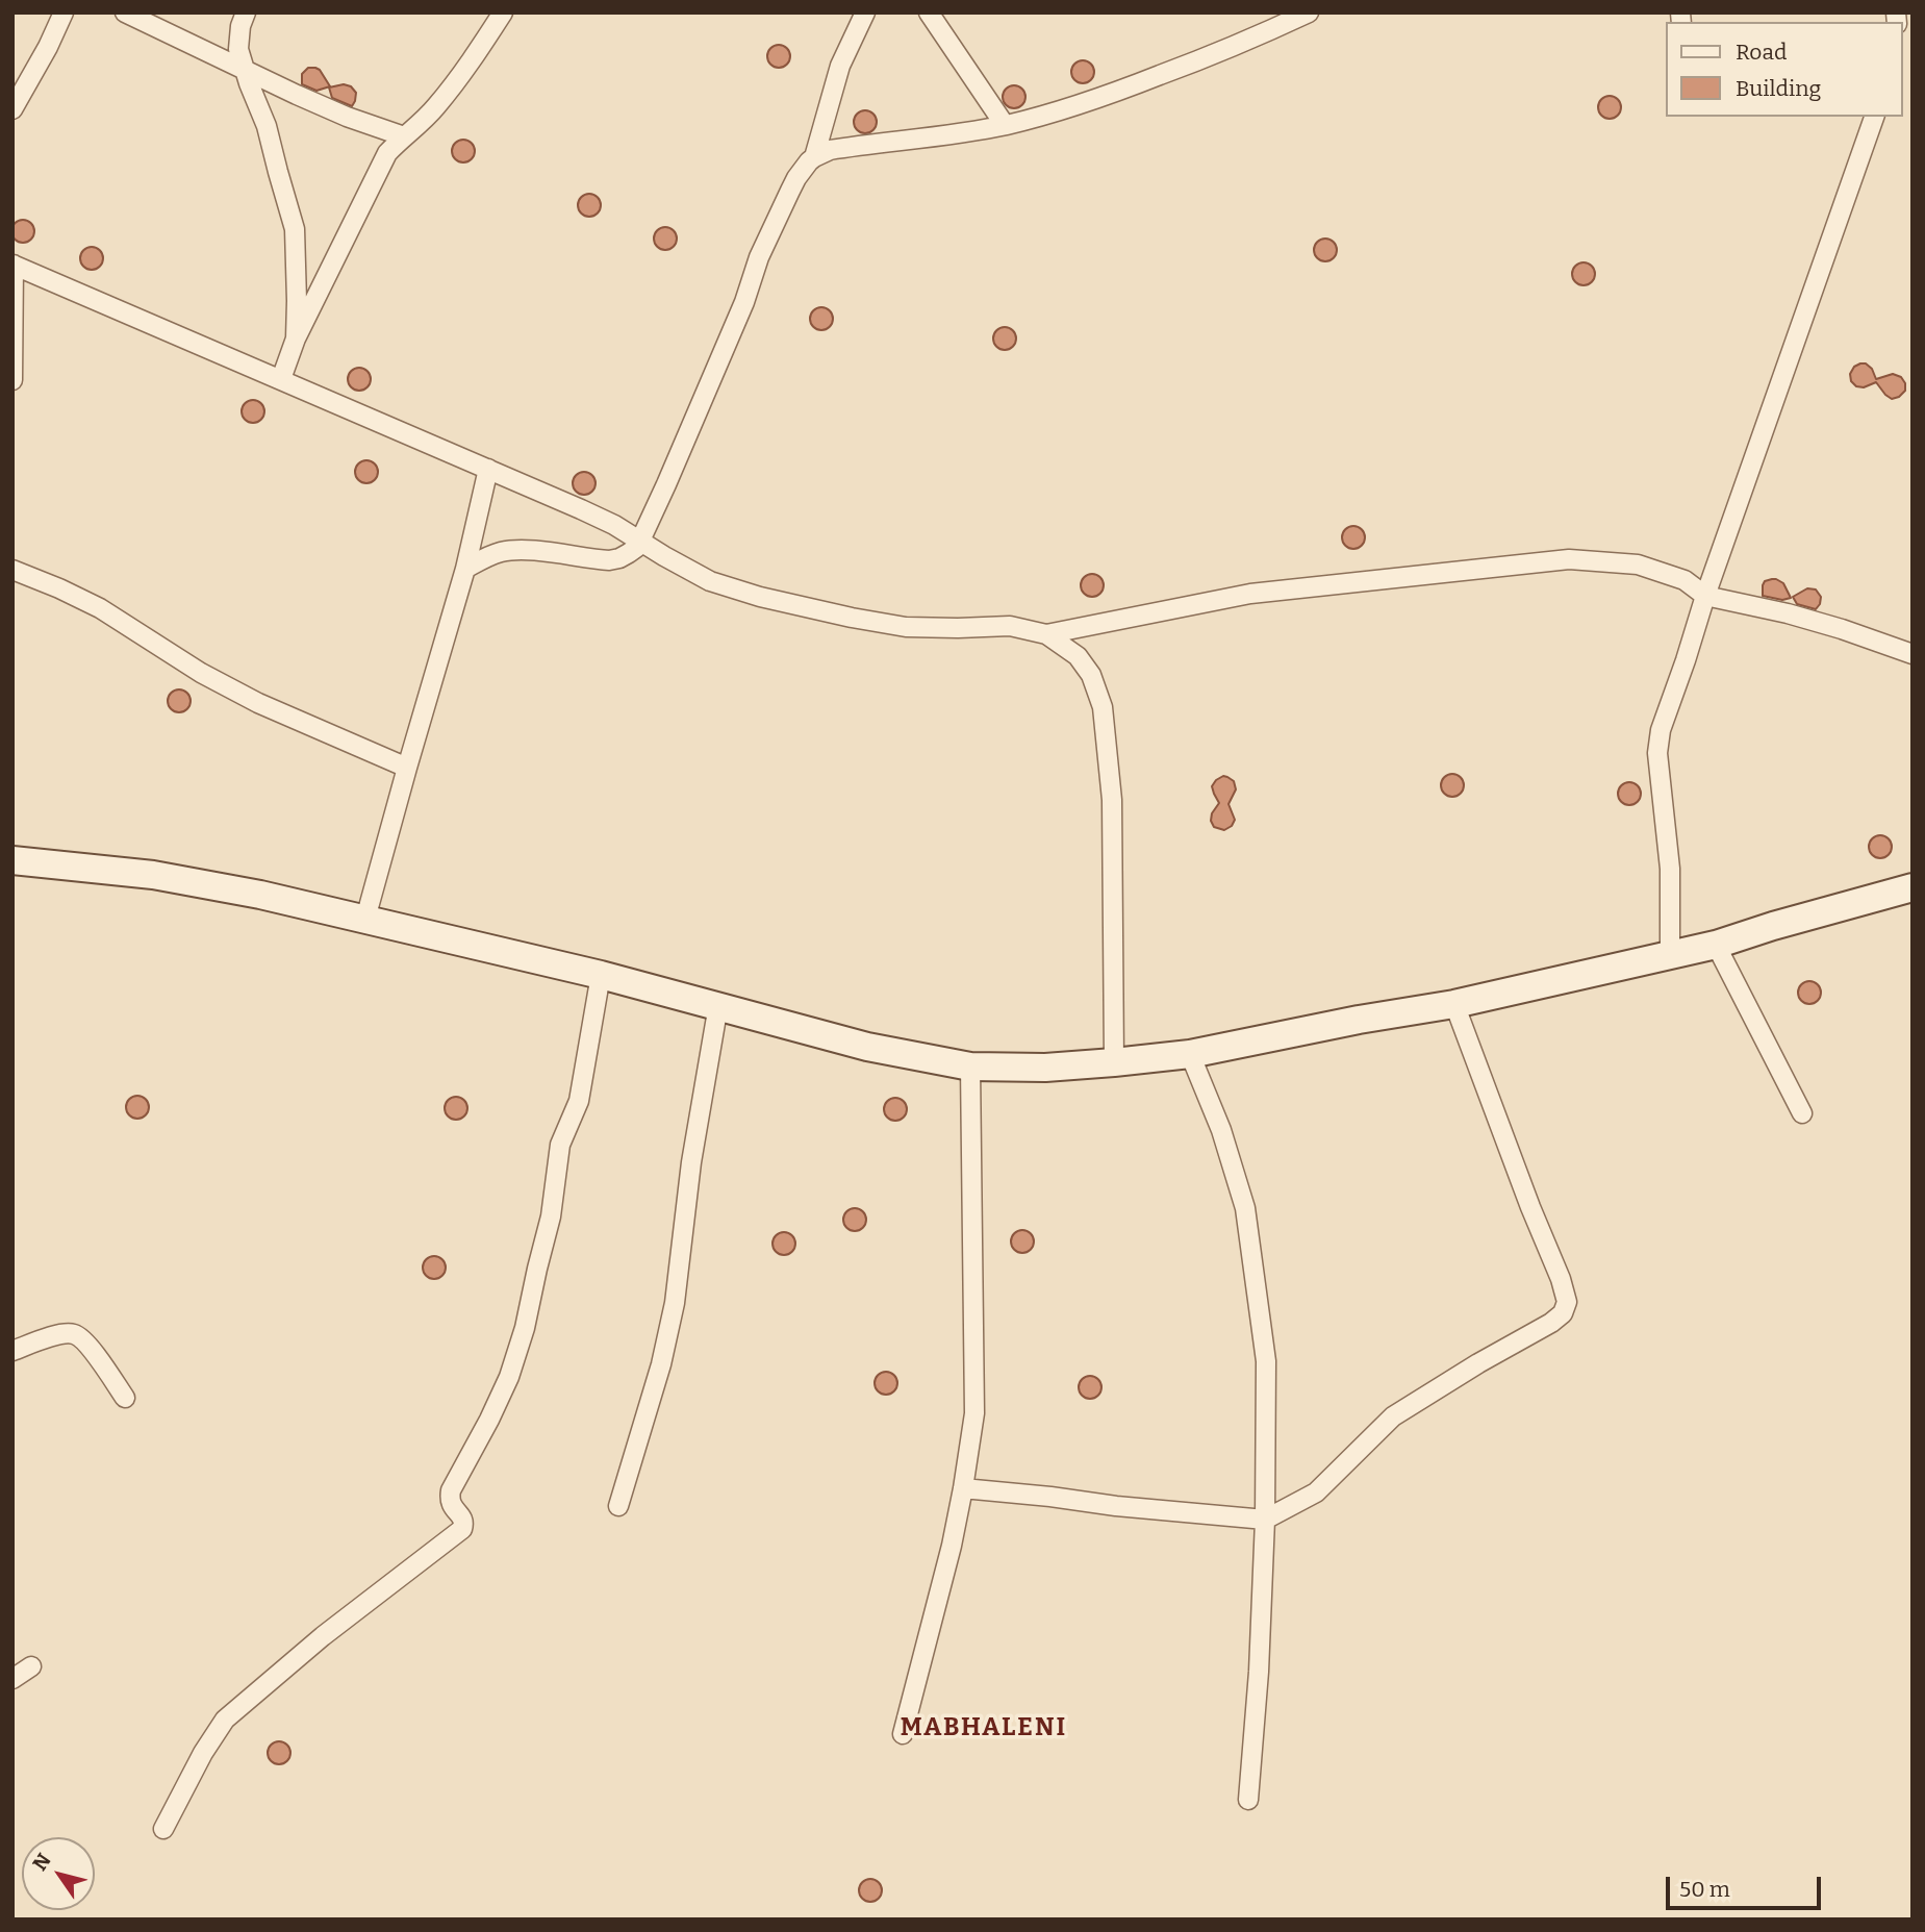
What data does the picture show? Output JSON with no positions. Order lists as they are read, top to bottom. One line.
{"districts":["MABHALENI"],"legend":["Road","Building"],"scale_bar":"50 m","north":"top left"}
